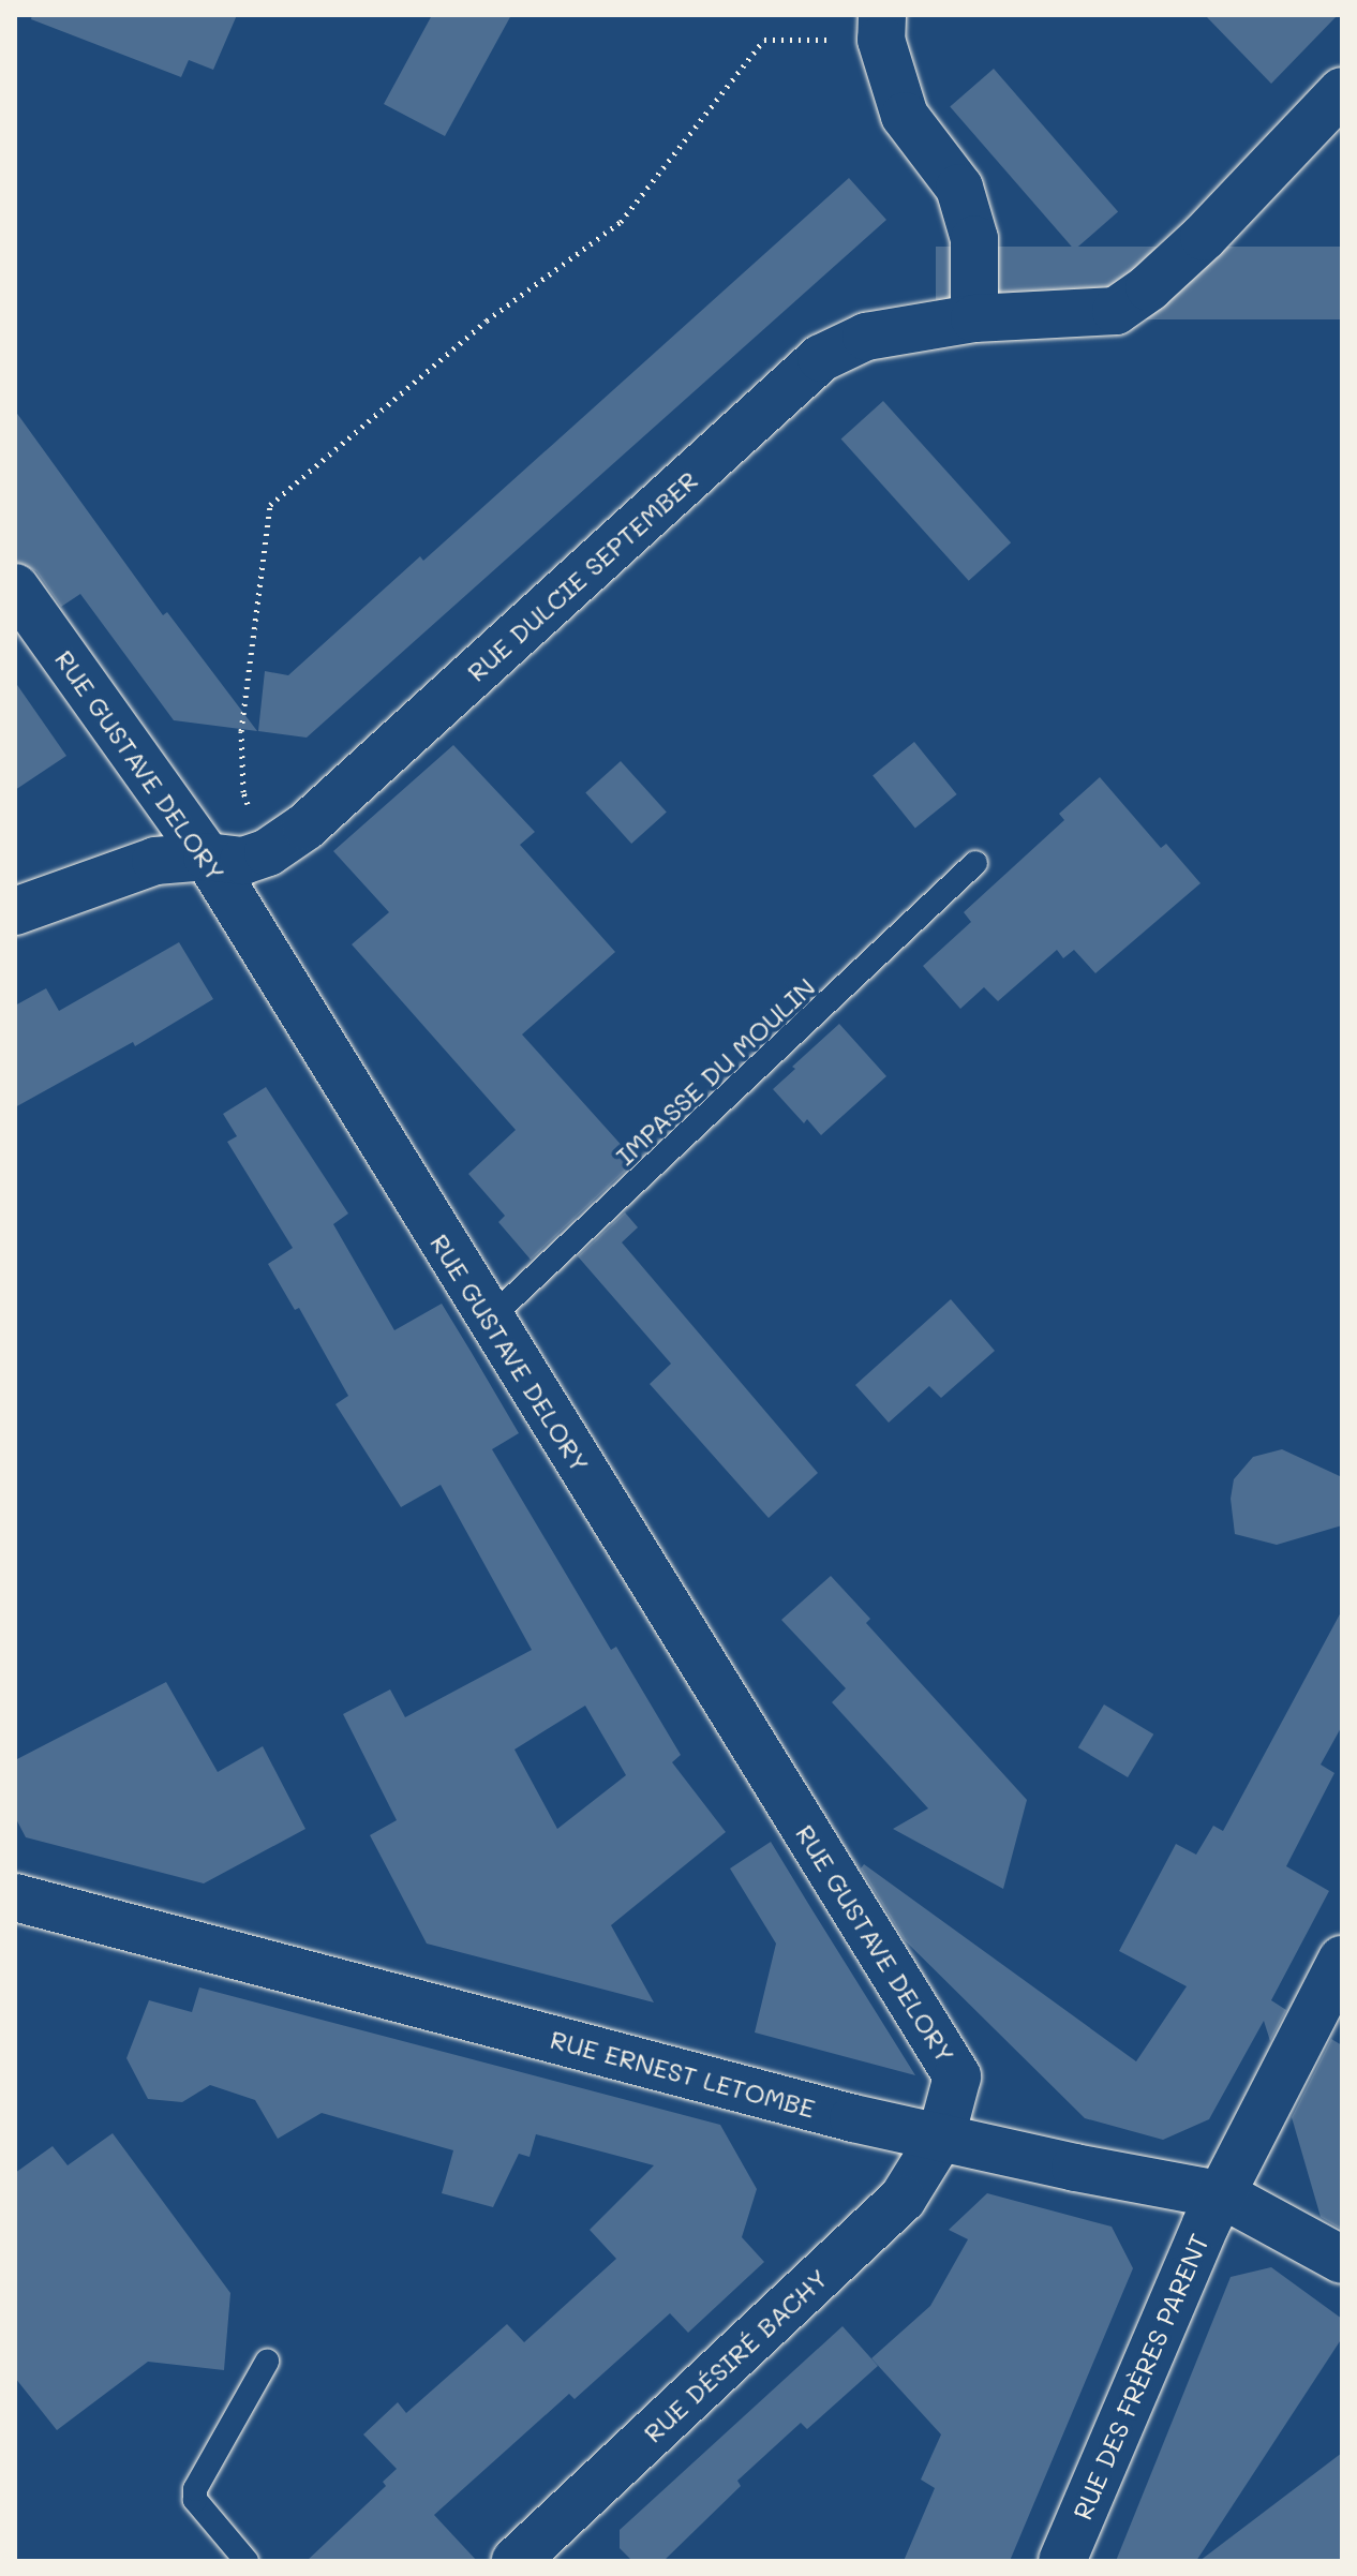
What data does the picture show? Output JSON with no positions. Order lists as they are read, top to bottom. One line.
{"streets":{"street":["RUE DULCIE SEPTEMBER","RUE GUSTAVE DELORY","RUE ERNEST LETOMBE","RUE DÉSIRÉ BACHY","RUE DES FRÈRES PARENT"],"lane":["IMPASSE DU MOULIN"]},"crossings":[["RUE DULCIE SEPTEMBER","RUE GUSTAVE DELORY"],["RUE GUSTAVE DELORY","IMPASSE DU MOULIN"],["RUE GUSTAVE DELORY","RUE ERNEST LETOMBE"],["RUE GUSTAVE DELORY","RUE DÉSIRÉ BACHY"],["RUE ERNEST LETOMBE","RUE DÉSIRÉ BACHY"],["RUE ERNEST LETOMBE","RUE DES FRÈRES PARENT"]]}
